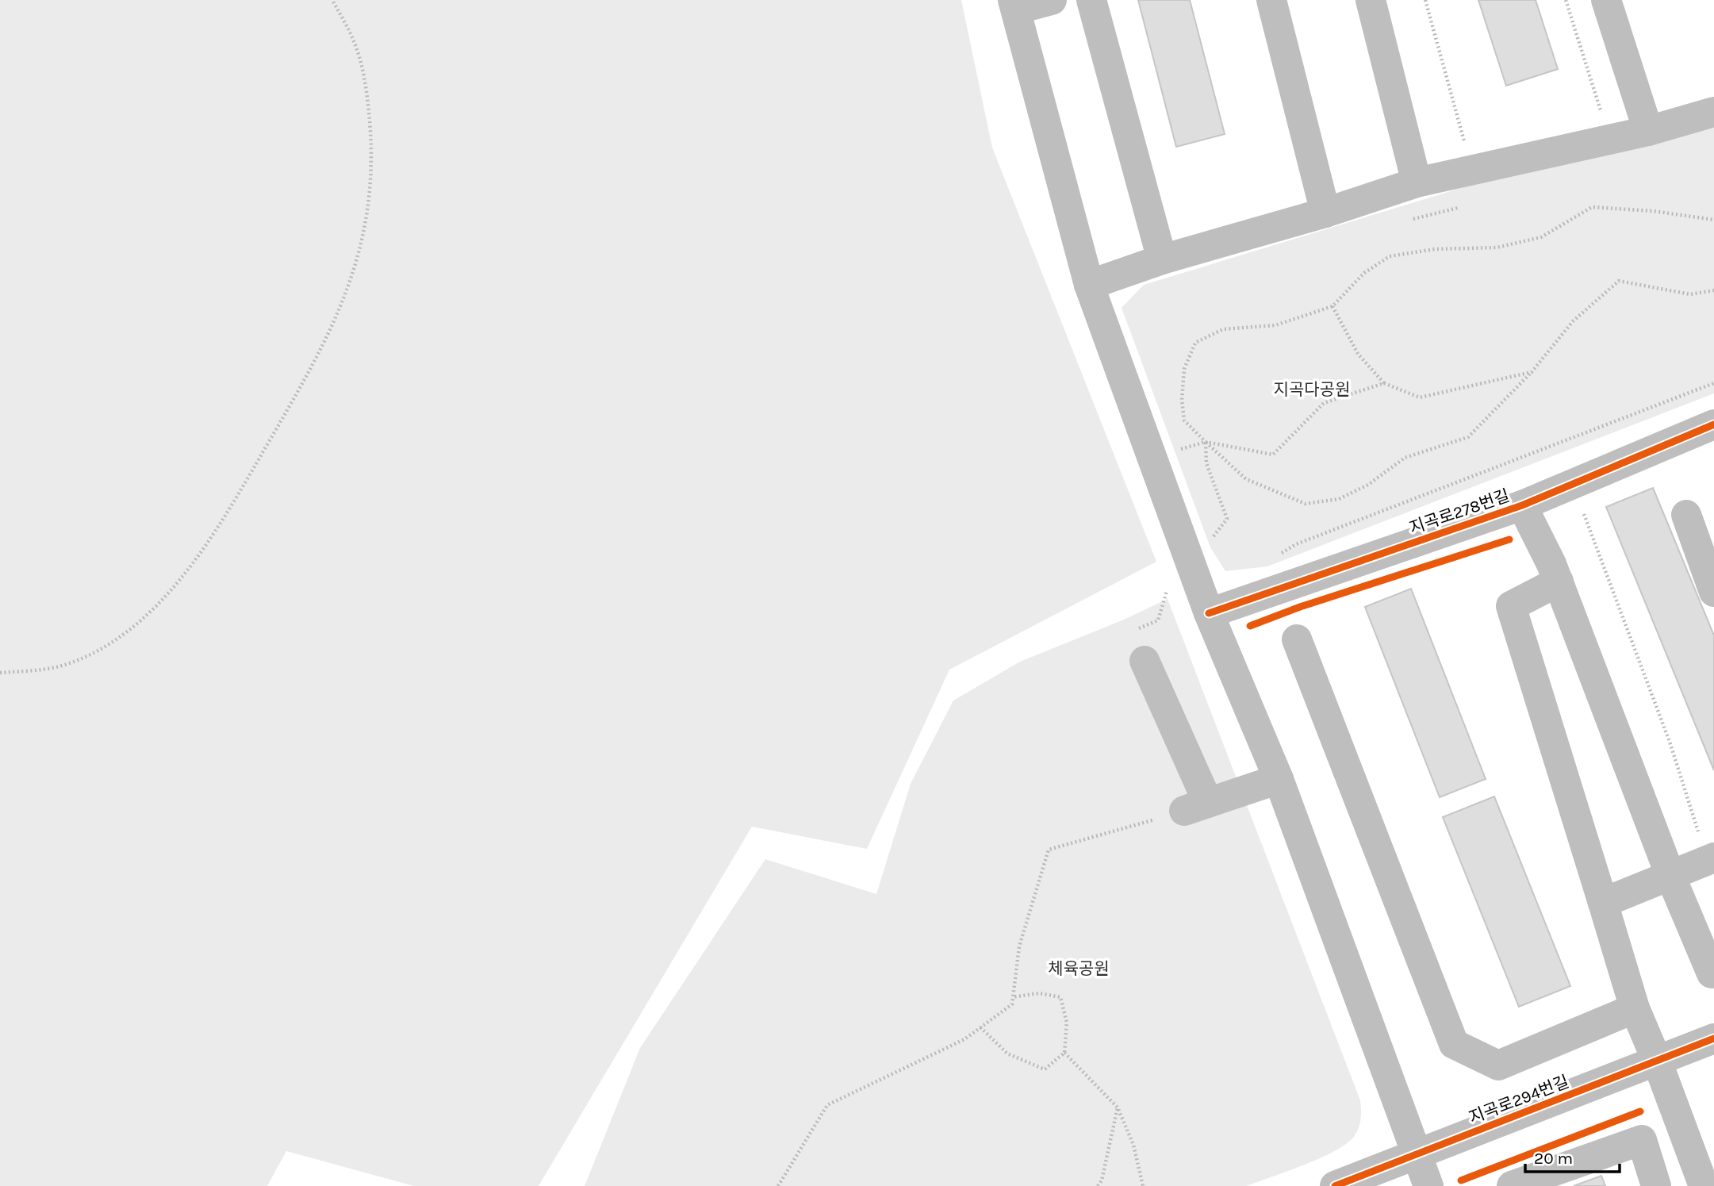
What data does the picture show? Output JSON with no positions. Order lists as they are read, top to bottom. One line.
{"streets":{"street":["지곡로278번길","지곡로294번길"]},"parks":["지곡다공원","체육공원"],"scale_bar":"20 m"}
